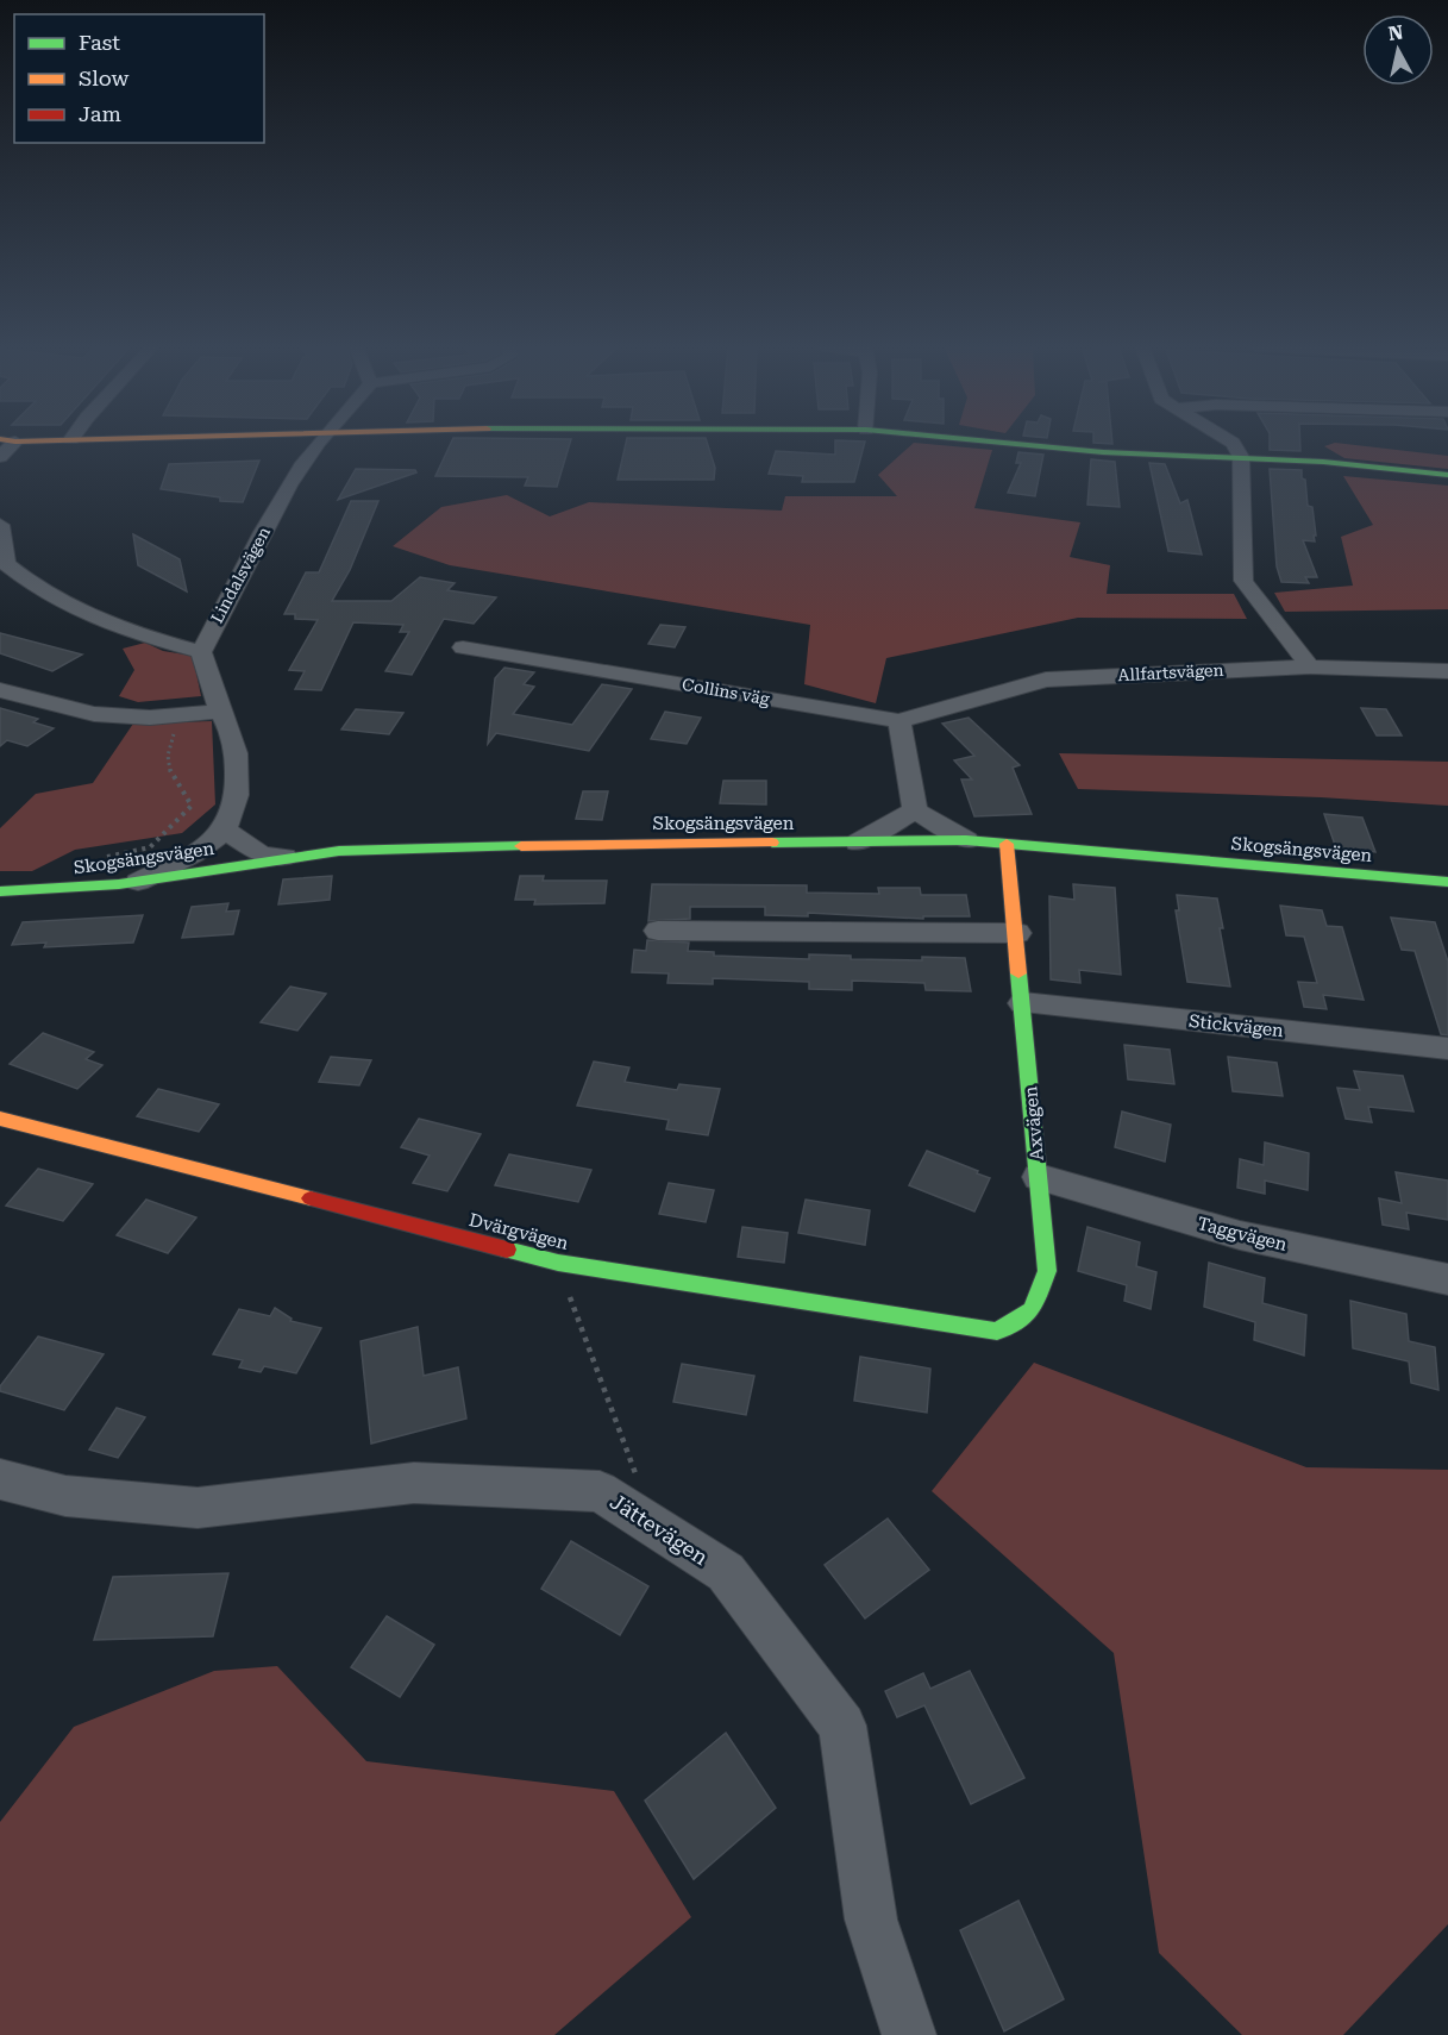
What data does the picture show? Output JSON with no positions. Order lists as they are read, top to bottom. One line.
{"streets":{"street":["Lindalsvägen","Allfartsvägen","Collins väg","Skogsängsvägen","Stickvägen","Axvägen","Dvärgvägen","Taggvägen","Jättevägen"]},"crossings":[["Allfartsvägen","Collins väg"],["Skogsängsvägen","Axvägen"],["Stickvägen","Axvägen"],["Axvägen","Dvärgvägen"],["Axvägen","Taggvägen"]],"legend":["Fast","Slow","Jam"],"north":"top"}
